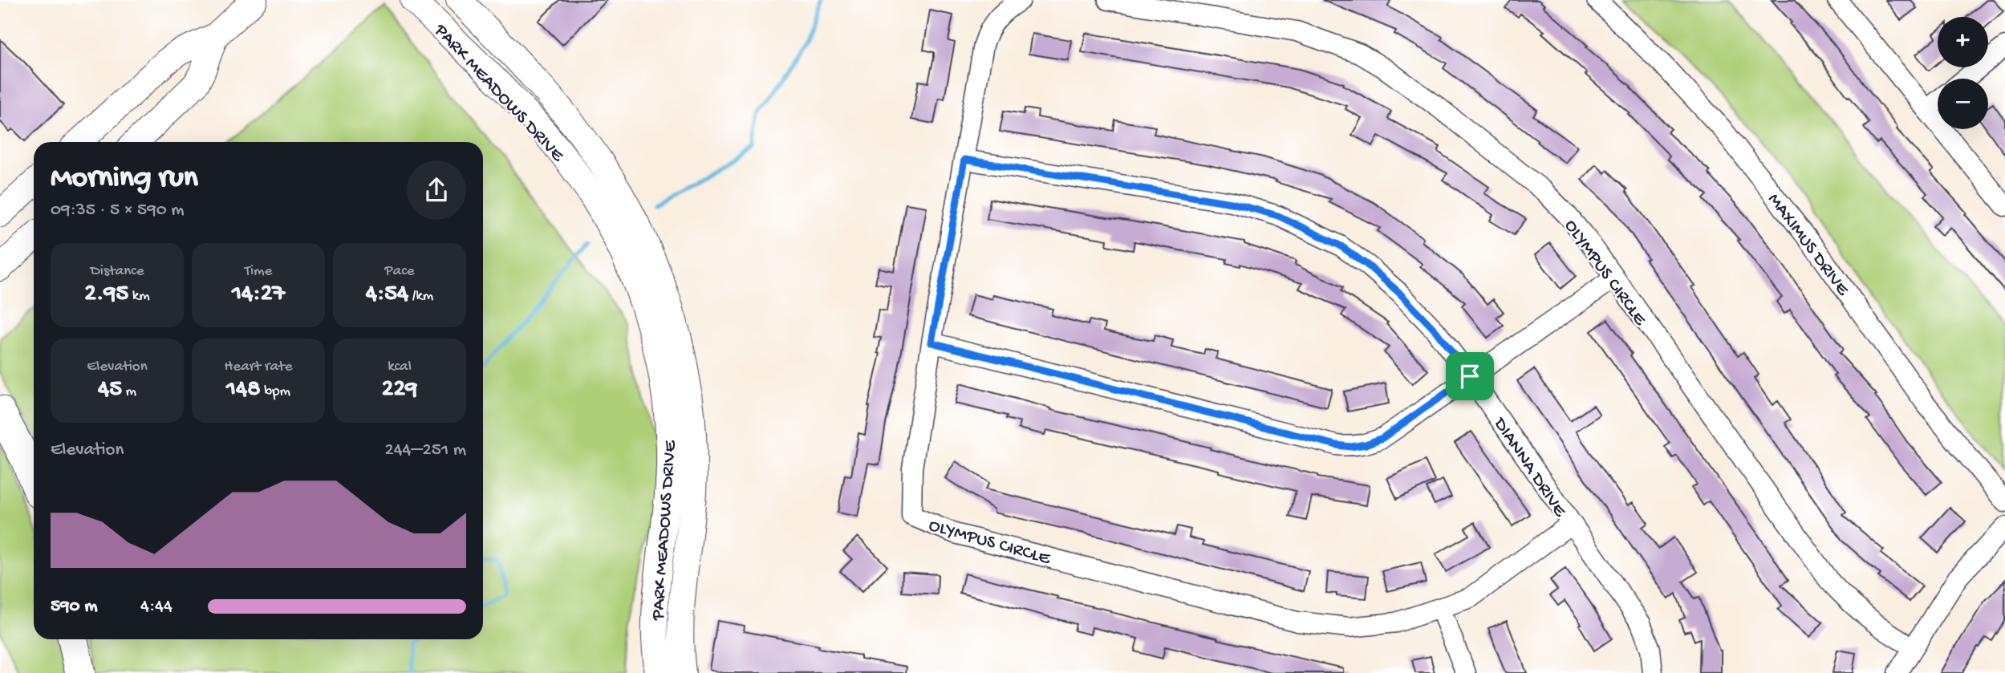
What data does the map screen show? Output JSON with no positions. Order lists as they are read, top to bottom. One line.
{"streets":{"main road":["PARK MEADOWS DRIVE"],"street":["MAXIMUS DRIVE","OLYMPUS CIRCLE","DIANNA DRIVE"]},"crossings":[["OLYMPUS CIRCLE","DIANNA DRIVE"]],"page":{"map_buttons":["+","−"],"heading":["Morning run","09:35 · 5 × 590 m"],"stats":[["Distance","2.95 km"],["Time","14:27"],["Pace","4:54 /km"],["Elevation","45 m"],["Heart rate","148 bpm"],["kcal","229"]],"chart":["Elevation","244–251 m"],"list":[{"name":"590 m","note":"4:44"}]}}
